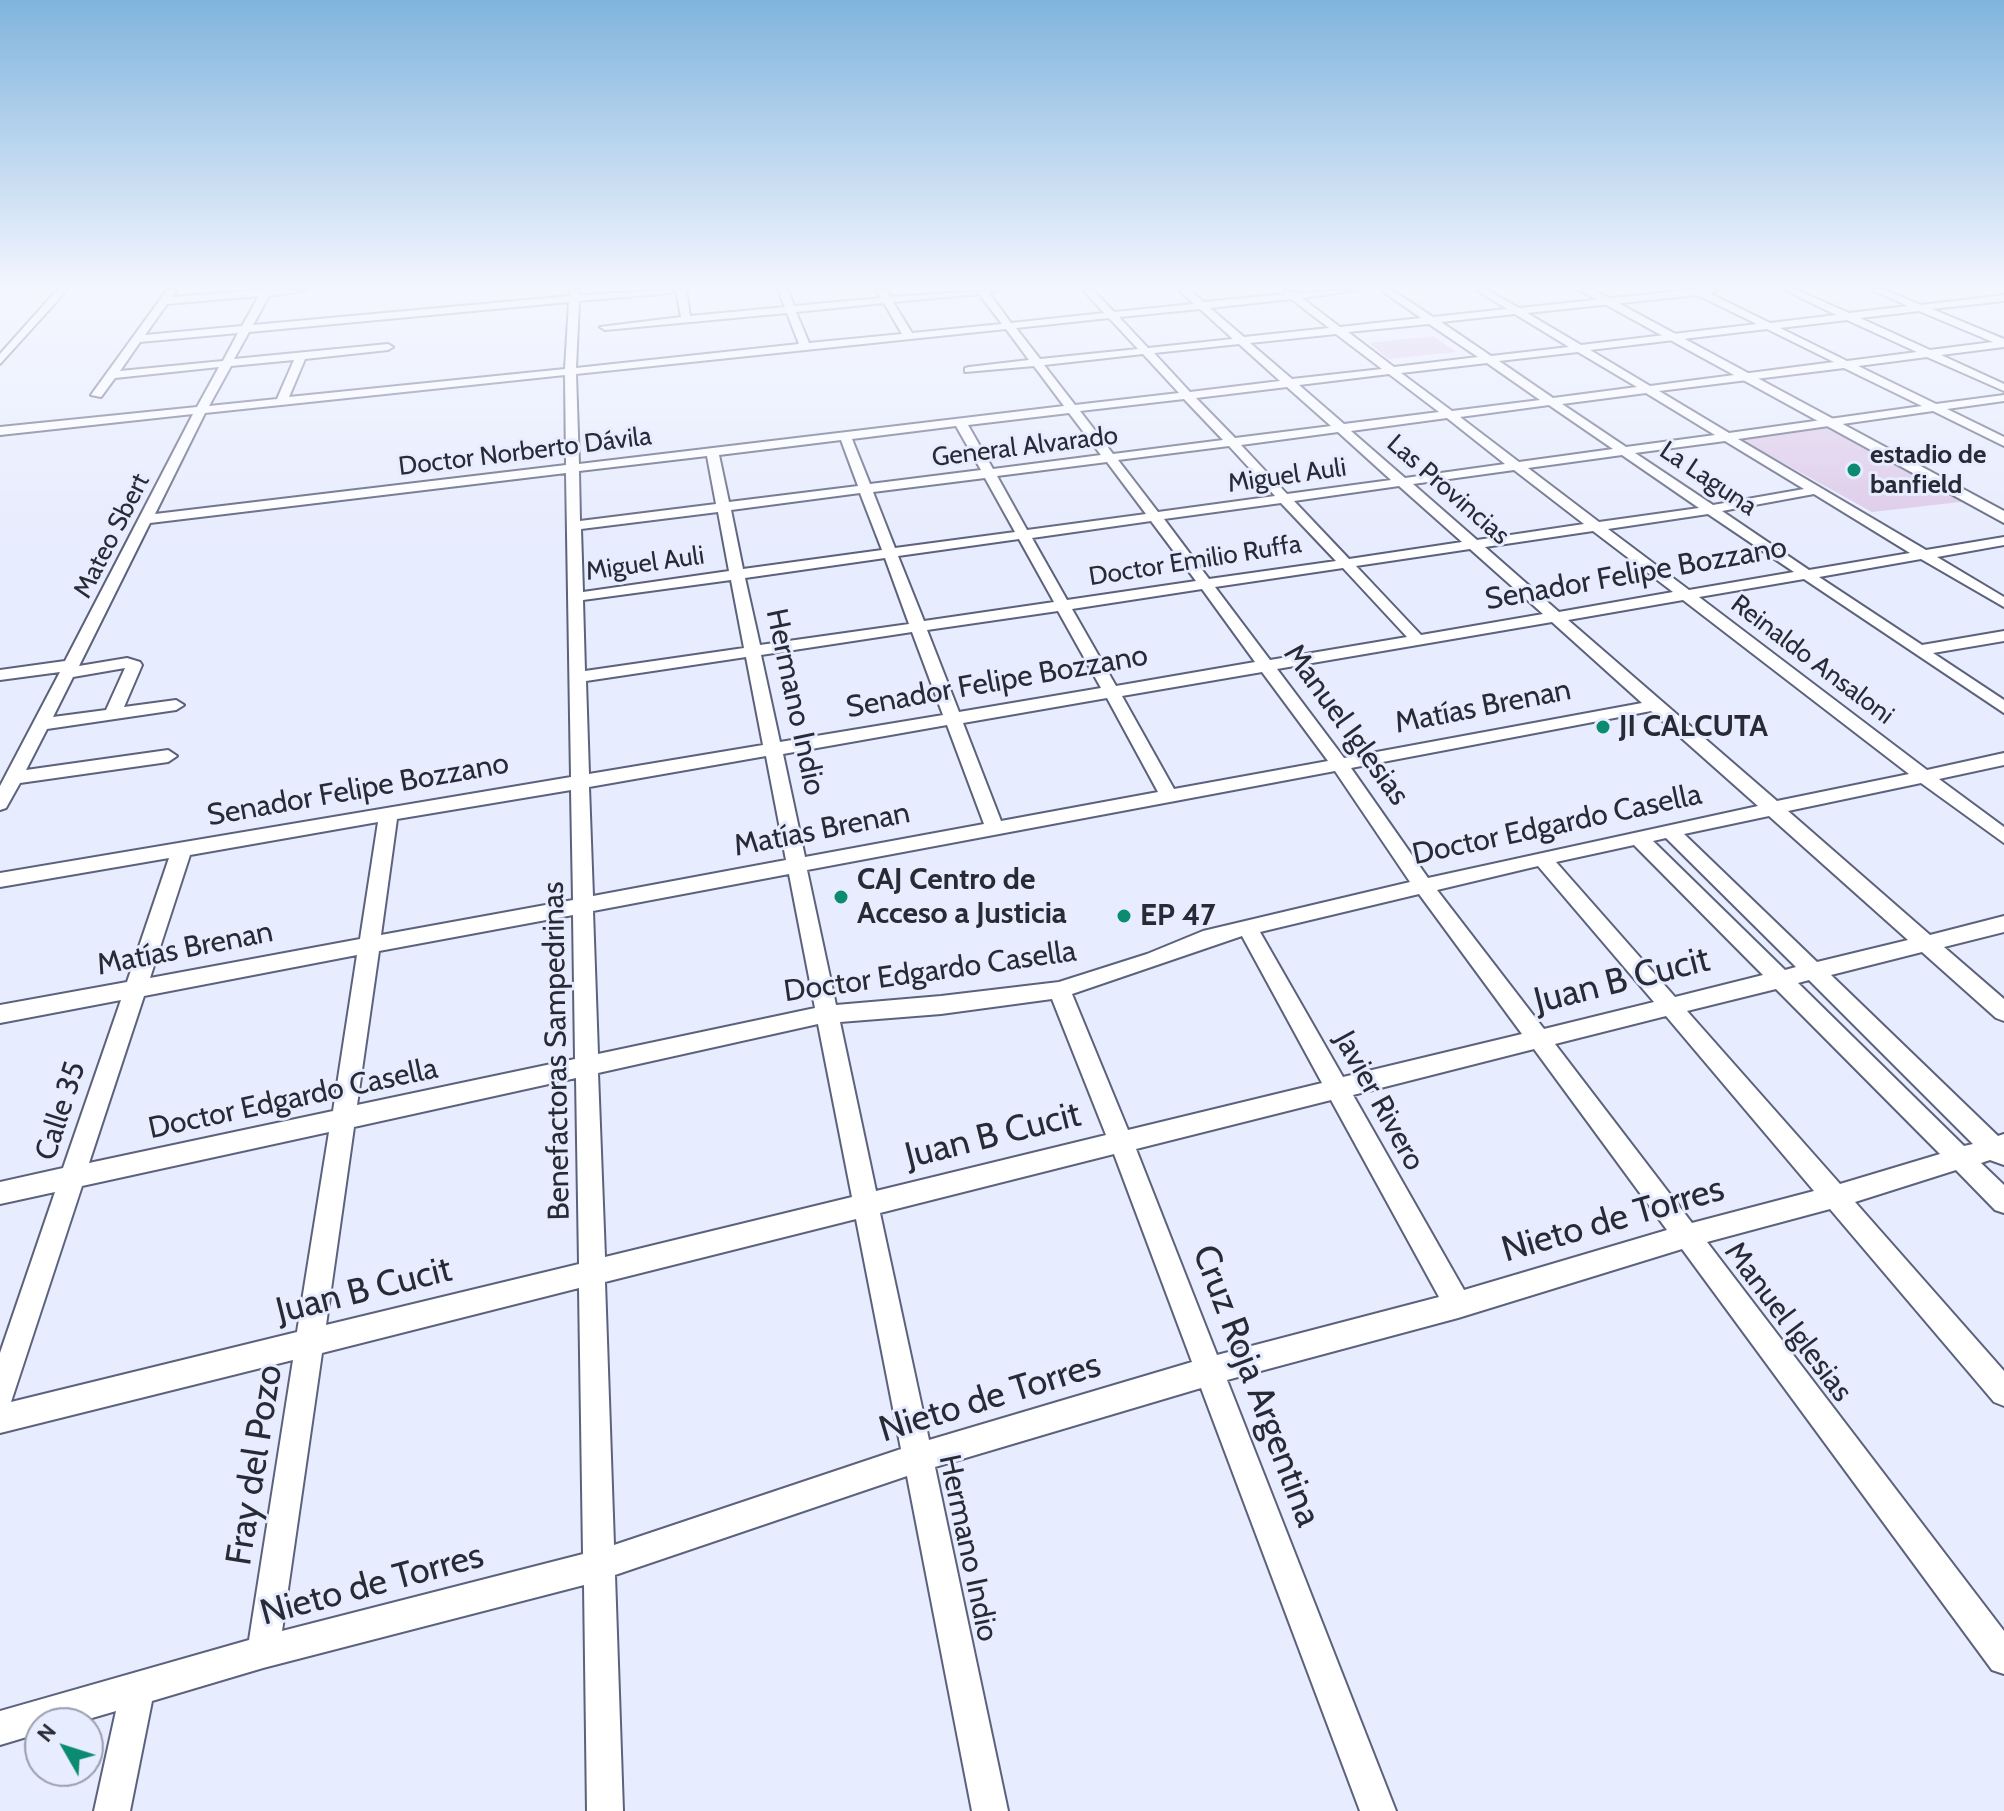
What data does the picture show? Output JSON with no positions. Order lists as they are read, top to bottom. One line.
{"streets":{"street":["General Alvarado","Doctor Norberto Dávila","Miguel Auli","La Laguna","Las Provincias","Mateo Sbert","Doctor Emilio Ruffa","Senador Felipe Bozzano","Reinaldo Ansaloni","Hermano Indio","Matías Brenan","Manuel Iglesias","Doctor Edgardo Casella","Juan B Cucit","Benefactoras Sampedrinas","Javier Rivero","Calle 35","Nieto de Torres","Cruz Roja Argentina","Fray del Pozo"]},"crossings":[["General Alvarado","La Laguna"],["General Alvarado","Las Provincias"],["General Alvarado","Reinaldo Ansaloni"],["General Alvarado","Hermano Indio"],["General Alvarado","Manuel Iglesias"],["General Alvarado","Benefactoras Sampedrinas"],["Doctor Norberto Dávila","Las Provincias"],["Doctor Norberto Dávila","Mateo Sbert"],["Doctor Norberto Dávila","Hermano Indio"],["Doctor Norberto Dávila","Manuel Iglesias"],["Doctor Norberto Dávila","Benefactoras Sampedrinas"],["Miguel Auli","La Laguna"],["Miguel Auli","Las Provincias"],["Miguel Auli","Reinaldo Ansaloni"],["Miguel Auli","Hermano Indio"],["Miguel Auli","Manuel Iglesias"],["Miguel Auli","Benefactoras Sampedrinas"],["La Laguna","Doctor Emilio Ruffa"],["La Laguna","Senador Felipe Bozzano"],["Las Provincias","Doctor Emilio Ruffa"],["Las Provincias","Senador Felipe Bozzano"],["Las Provincias","Matías Brenan"],["Las Provincias","Doctor Edgardo Casella"],["Las Provincias","Juan B Cucit"],["Doctor Emilio Ruffa","Reinaldo Ansaloni"],["Doctor Emilio Ruffa","Hermano Indio"],["Doctor Emilio Ruffa","Manuel Iglesias"],["Doctor Emilio Ruffa","Benefactoras Sampedrinas"],["Senador Felipe Bozzano","Reinaldo Ansaloni"],["Senador Felipe Bozzano","Hermano Indio"],["Senador Felipe Bozzano","Manuel Iglesias"],["Senador Felipe Bozzano","Benefactoras Sampedrinas"],["Senador Felipe Bozzano","Calle 35"],["Senador Felipe Bozzano","Fray del Pozo"],["Reinaldo Ansaloni","Doctor Edgardo Casella"],["Hermano Indio","Matías Brenan"],["Hermano Indio","Doctor Edgardo Casella"],["Hermano Indio","Juan B Cucit"],["Hermano Indio","Nieto de Torres"],["Matías Brenan","Manuel Iglesias"],["Matías Brenan","Benefactoras Sampedrinas"],["Matías Brenan","Calle 35"],["Matías Brenan","Fray del Pozo"],["Manuel Iglesias","Doctor Edgardo Casella"],["Manuel Iglesias","Juan B Cucit"],["Manuel Iglesias","Nieto de Torres"],["Doctor Edgardo Casella","Benefactoras Sampedrinas"],["Doctor Edgardo Casella","Javier Rivero"],["Doctor Edgardo Casella","Calle 35"],["Doctor Edgardo Casella","Cruz Roja Argentina"],["Doctor Edgardo Casella","Fray del Pozo"],["Juan B Cucit","Benefactoras Sampedrinas"],["Juan B Cucit","Javier Rivero"],["Juan B Cucit","Cruz Roja Argentina"],["Juan B Cucit","Fray del Pozo"],["Benefactoras Sampedrinas","Nieto de Torres"],["Javier Rivero","Nieto de Torres"],["Nieto de Torres","Cruz Roja Argentina"],["Nieto de Torres","Fray del Pozo"]],"places":["estadio de banfield","JI CALCUTA","CAJ Centro de Acceso a Justicia","EP 47"],"north":"top left"}
